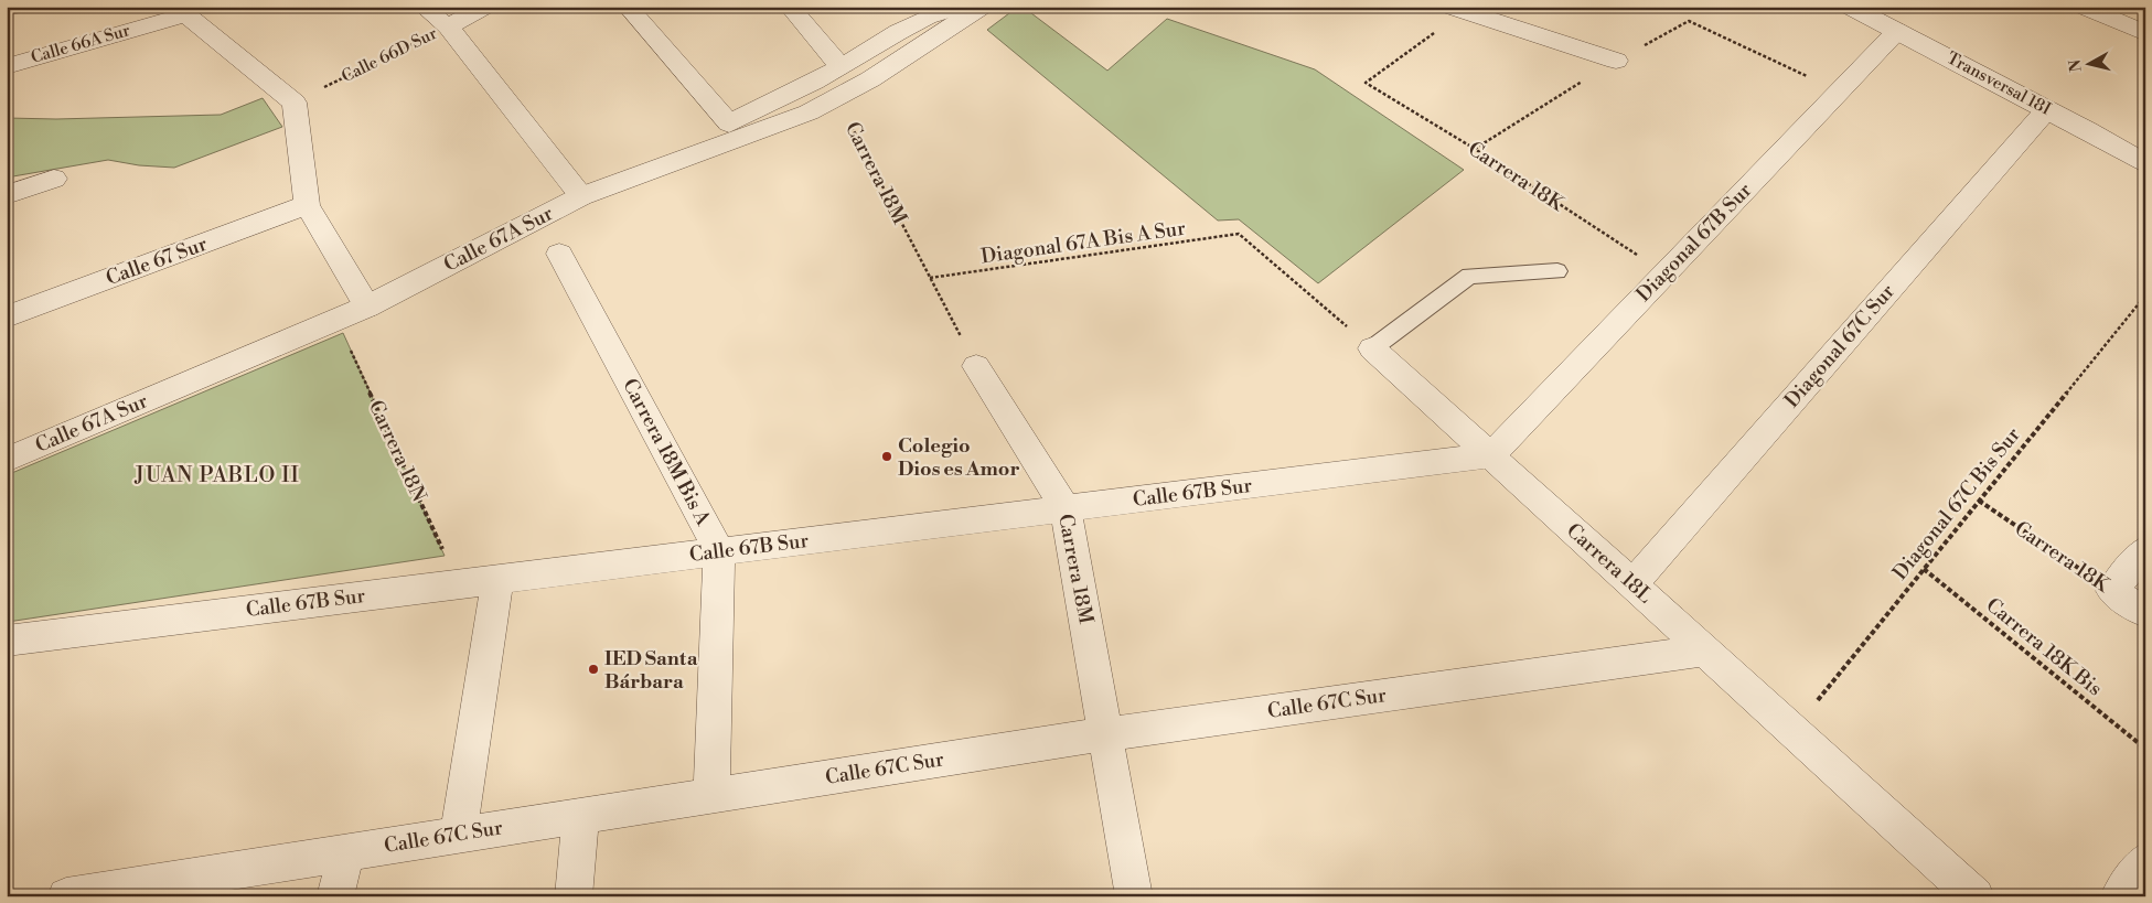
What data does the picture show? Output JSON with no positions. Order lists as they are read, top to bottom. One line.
{"streets":{"street":["Calle 66A Sur","Calle 66D Sur","Transversal 18I","Carrera 18M","Carrera 18K","Calle 67A Sur","Diagonal 67B Sur","Calle 67 Sur","Diagonal 67C Sur","Carrera 18M Bis A","Calle 67B Sur","Carrera 18L","Calle 67C Sur"],"path":["Diagonal 67A Bis A Sur","Carrera 18N","Diagonal 67C Bis Sur","Carrera 18K Bis"]},"crossings":[["Transversal 18I","Diagonal 67B Sur"],["Transversal 18I","Diagonal 67C Sur"],["Carrera 18M","Calle 67A Sur"],["Carrera 18M","Diagonal 67A Bis A Sur"],["Carrera 18M","Calle 67B Sur"],["Carrera 18M","Calle 67C Sur"],["Carrera 18K","Diagonal 67B Sur"],["Carrera 18K","Diagonal 67C Bis Sur"],["Calle 67A Sur","Carrera 18N"],["Diagonal 67A Bis A Sur","Carrera 18L"],["Diagonal 67B Sur","Calle 67B Sur"],["Diagonal 67B Sur","Carrera 18L"],["Diagonal 67C Sur","Carrera 18L"],["Carrera 18N","Calle 67B Sur"],["Carrera 18M Bis A","Calle 67B Sur"],["Calle 67B Sur","Carrera 18L"],["Diagonal 67C Bis Sur","Carrera 18L"],["Diagonal 67C Bis Sur","Carrera 18K Bis"],["Carrera 18L","Calle 67C Sur"]],"districts":["JUAN PABLO II"],"places":["Colegio Dios es Amor","IED Santa Bárbara"],"north":"left"}
